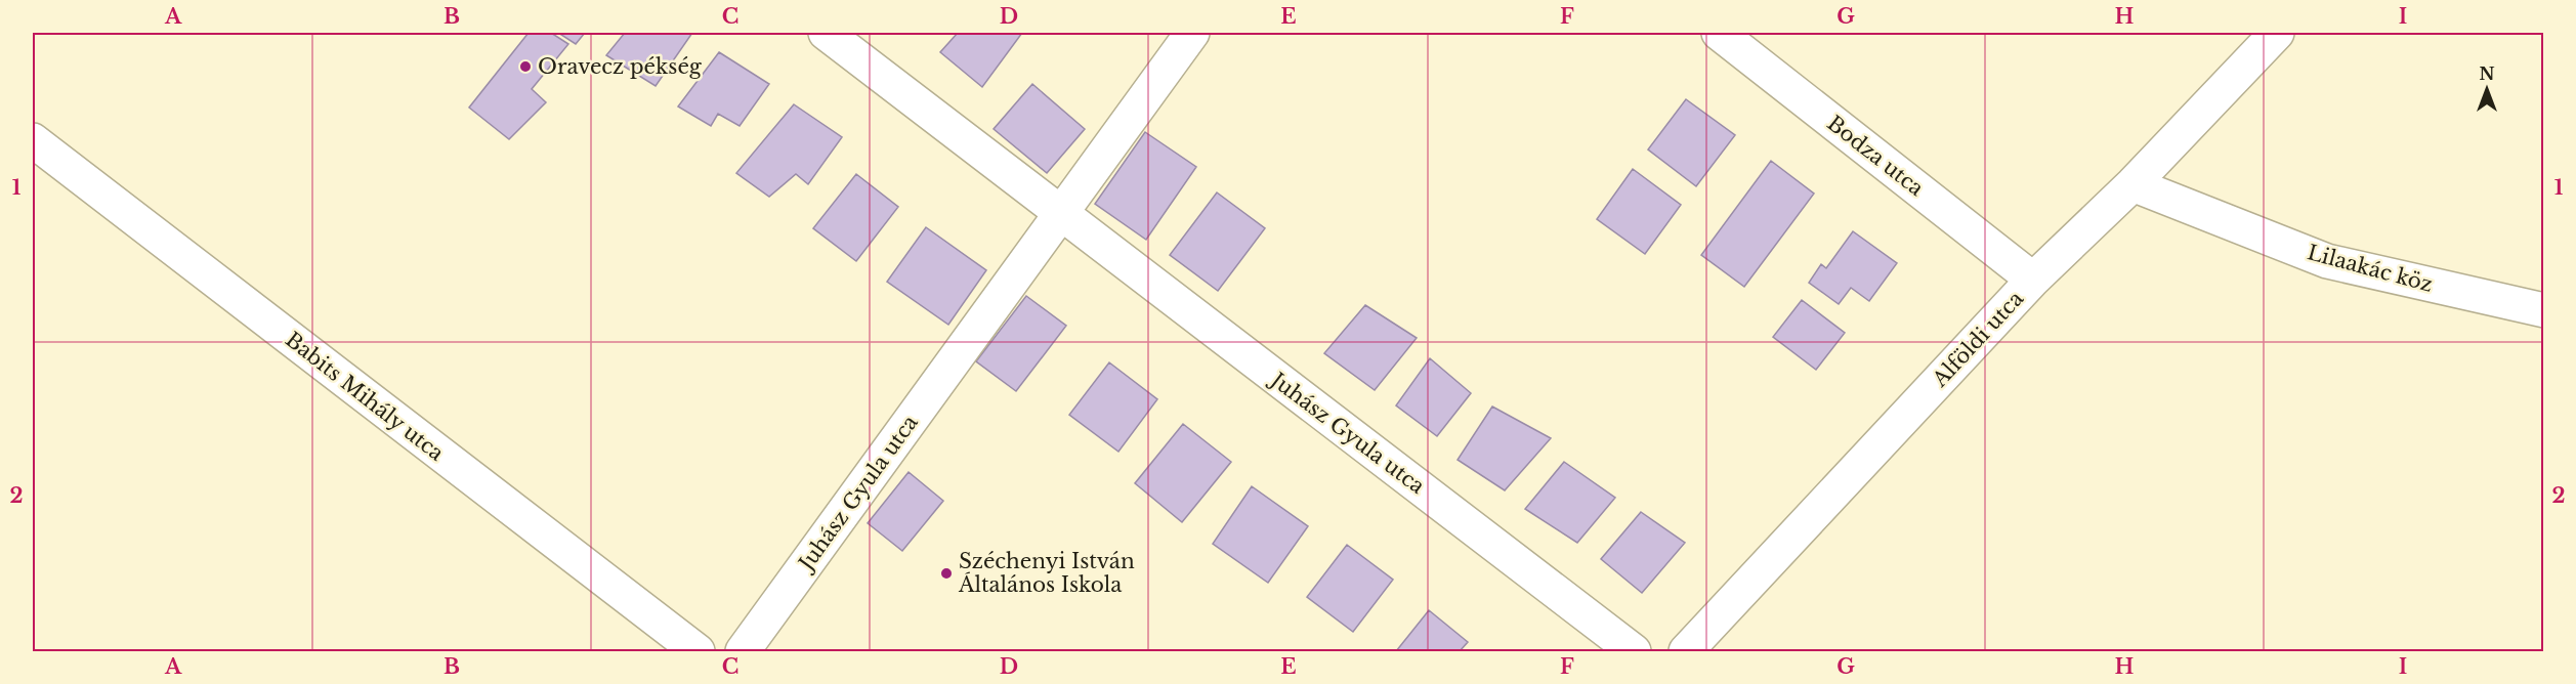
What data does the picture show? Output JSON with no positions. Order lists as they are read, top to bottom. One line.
{"streets":{"street":["Bodza utca","Lilaakác köz","Alföldi utca","Babits Mihály utca","Juhász Gyula utca"]},"crossings":[["Bodza utca","Alföldi utca"],["Lilaakác köz","Alföldi utca"]],"places":["Oravecz pékség","Széchenyi István Általános Iskola"],"north":"top","grid":{"columns":["A","B","C","D","E","F","G","H","I"],"rows":["1","2"]}}
